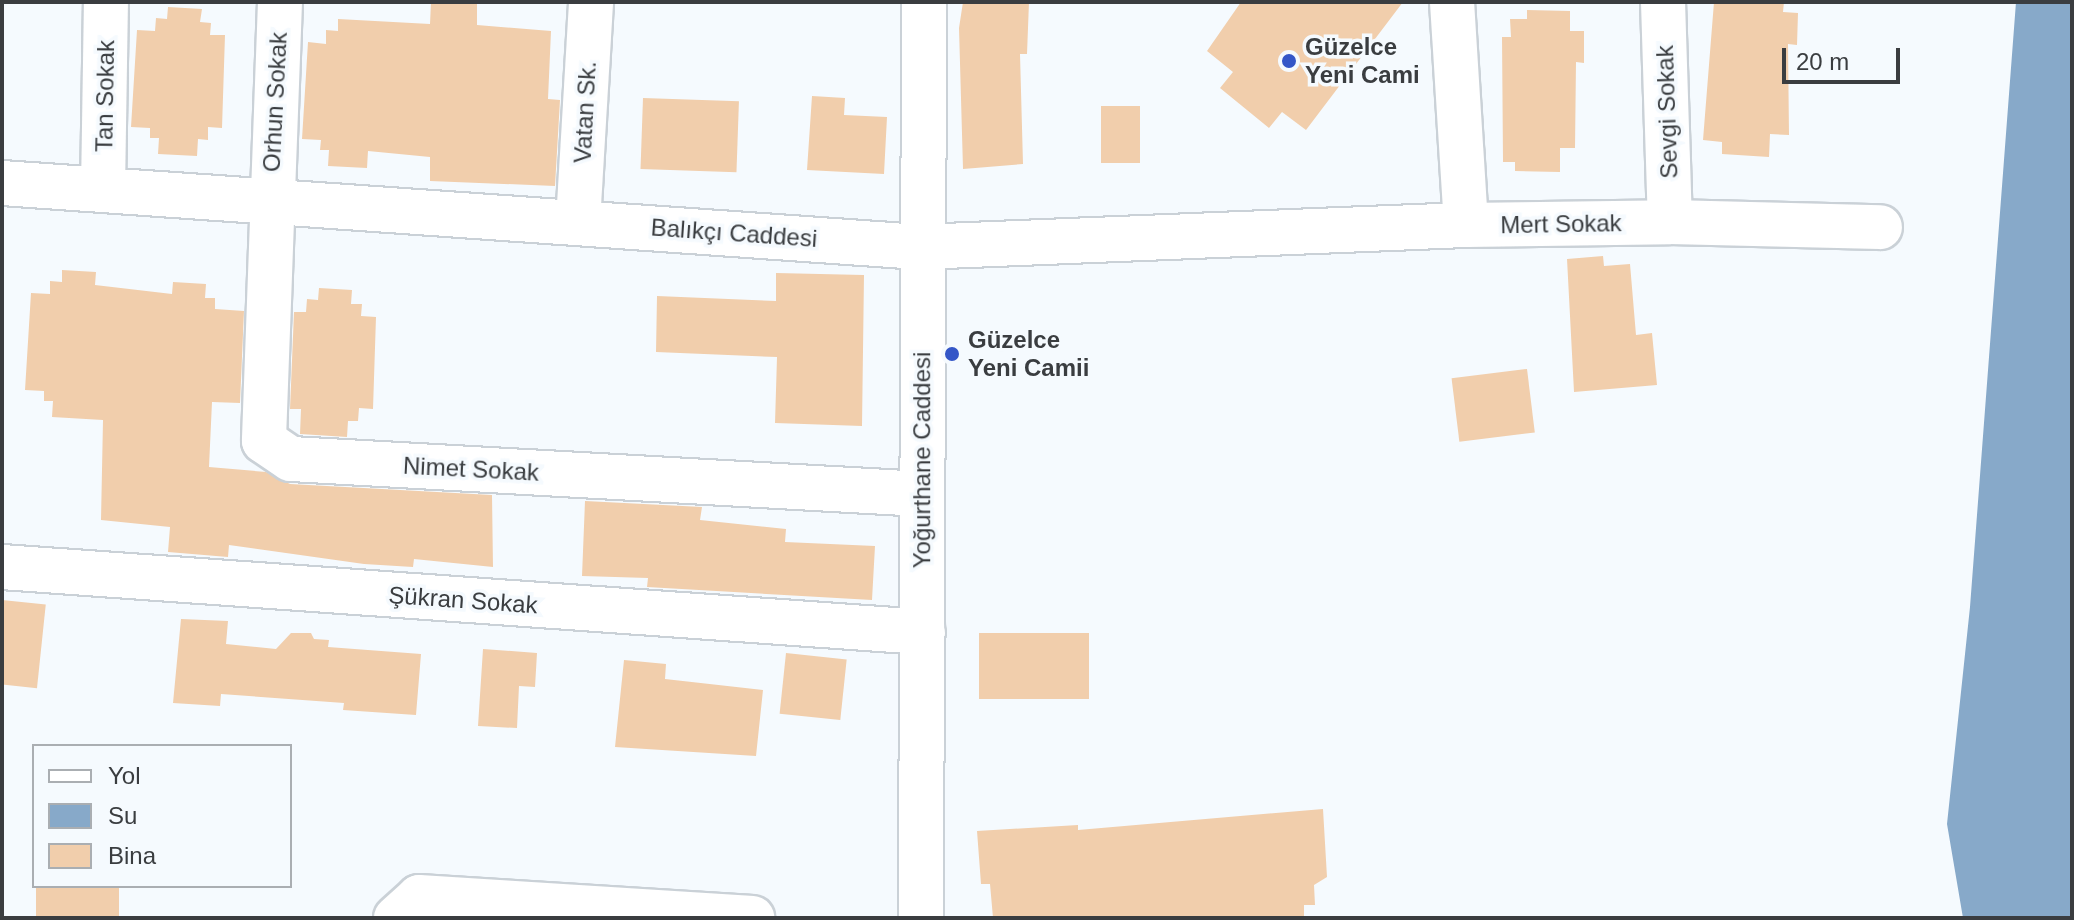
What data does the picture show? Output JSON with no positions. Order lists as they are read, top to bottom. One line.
{"streets":{"street":["Tan Sokak","Orhun Sokak","Vatan Sk.","Sevgi Sokak","Mert Sokak","Balıkçı Caddesi","Yoğurthane Caddesi","Nimet Sokak","Şükran Sokak"]},"crossings":[["Tan Sokak","Balıkçı Caddesi"],["Orhun Sokak","Balıkçı Caddesi"],["Orhun Sokak","Nimet Sokak"],["Vatan Sk.","Balıkçı Caddesi"],["Sevgi Sokak","Mert Sokak"],["Mert Sokak","Balıkçı Caddesi"],["Balıkçı Caddesi","Yoğurthane Caddesi"],["Balıkçı Caddesi","Nimet Sokak"],["Yoğurthane Caddesi","Nimet Sokak"],["Yoğurthane Caddesi","Şükran Sokak"]],"places":["Güzelce Yeni Cami","Güzelce Yeni Camii"],"legend":["Yol","Su","Bina"],"scale_bar":"20 m"}
